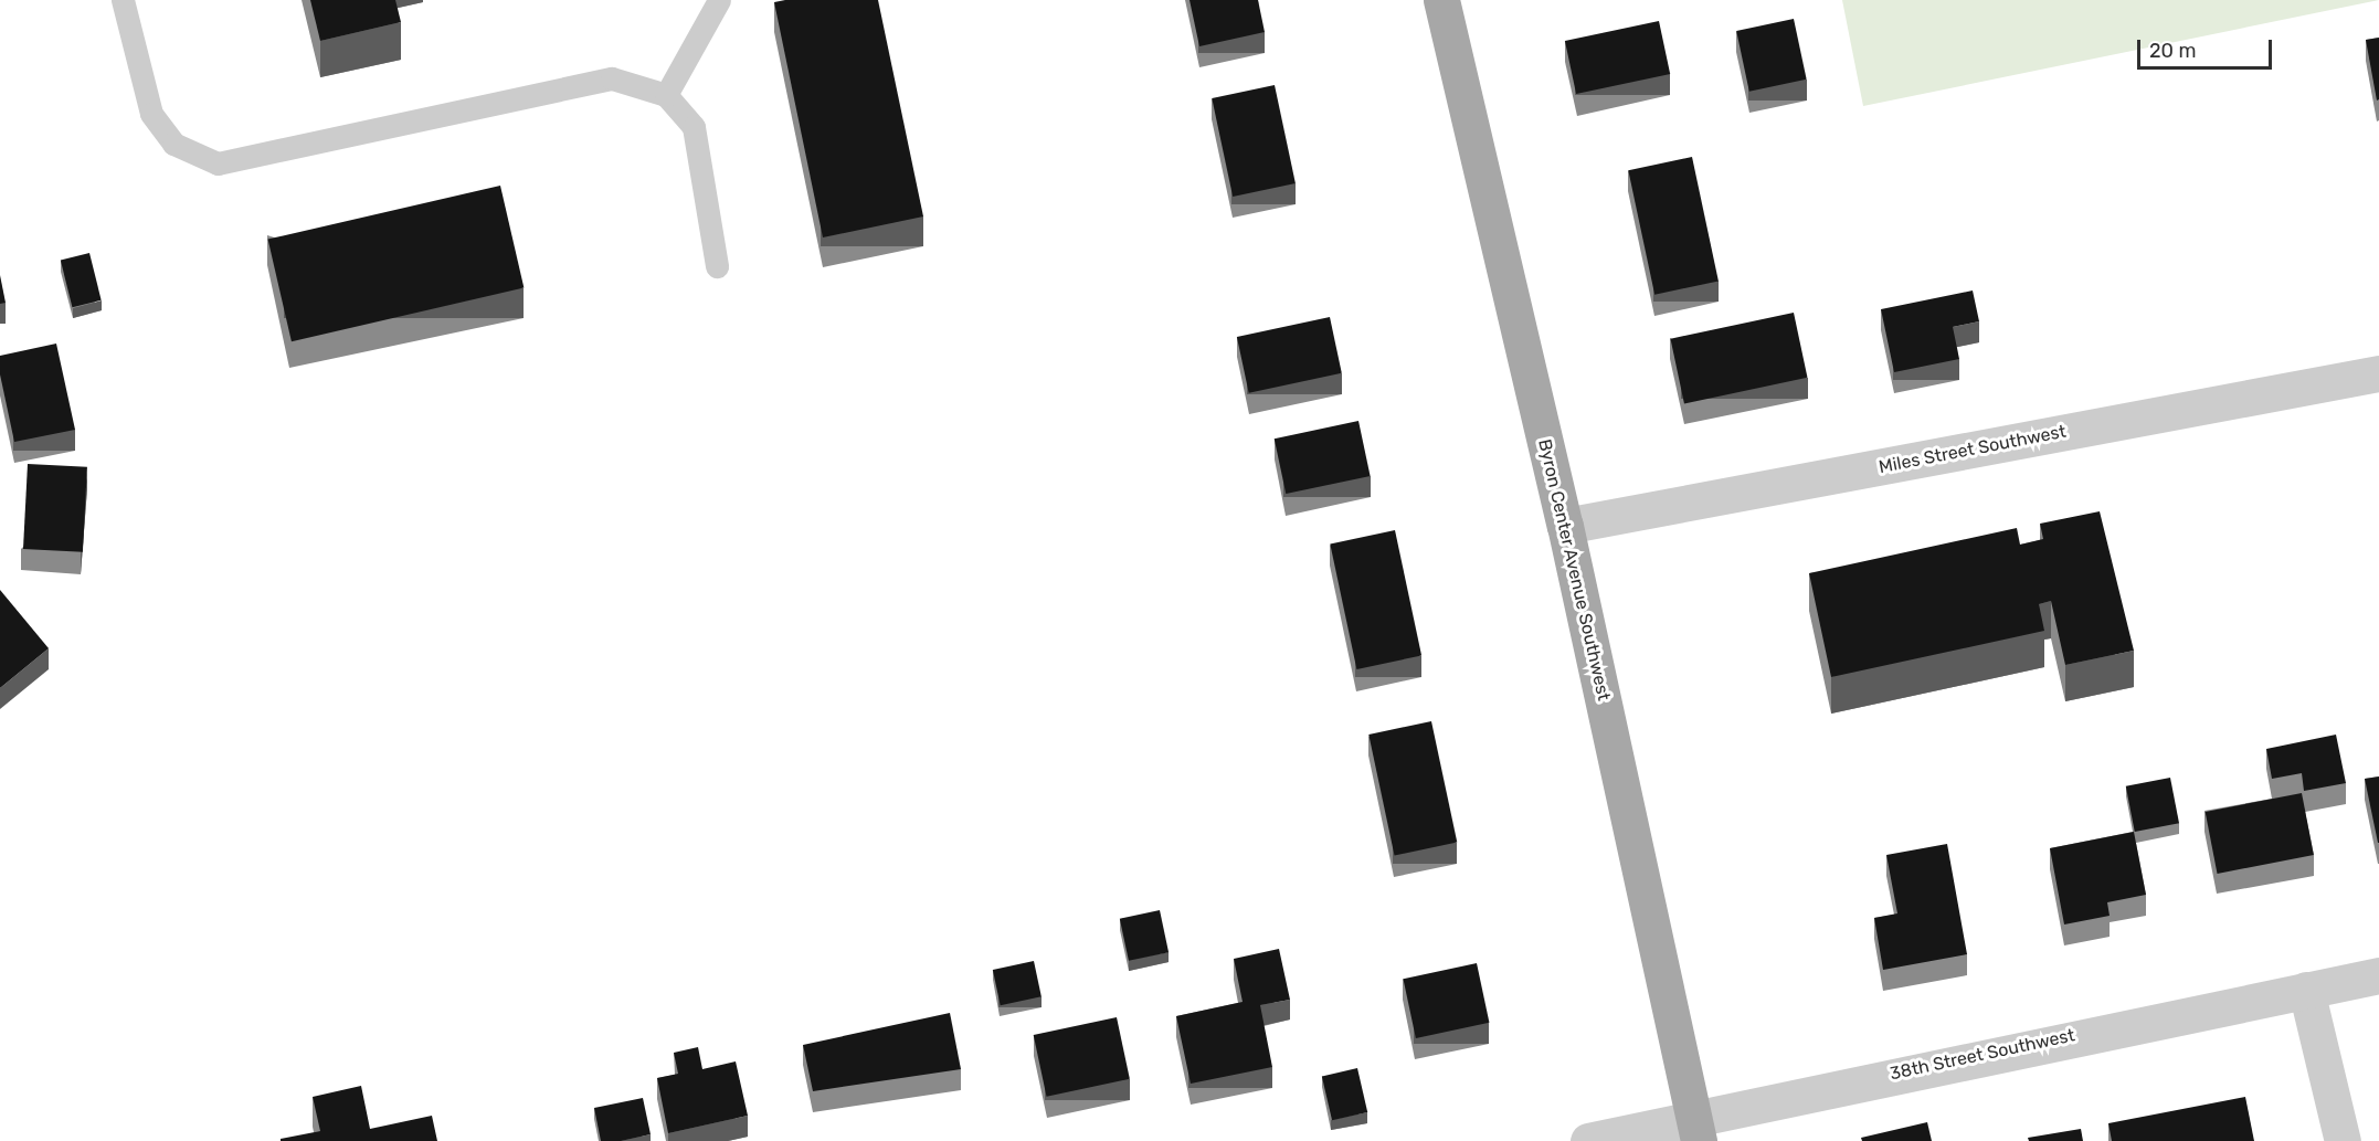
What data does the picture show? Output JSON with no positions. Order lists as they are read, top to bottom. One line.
{"streets":{"main road":["Byron Center Avenue Southwest"],"street":["Miles Street Southwest","38th Street Southwest"]},"crossings":[["Miles Street Southwest","Byron Center Avenue Southwest"],["Byron Center Avenue Southwest","38th Street Southwest"]],"scale_bar":"20 m"}
